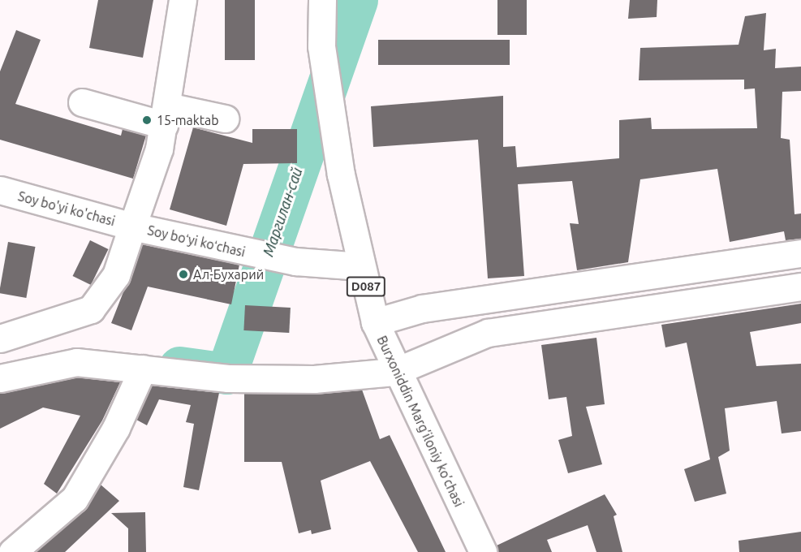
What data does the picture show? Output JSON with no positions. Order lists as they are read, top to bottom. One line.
{"streets":{"street":["Soy bo'yi ko'chasi","Soy boʻyi koʻchasi","D087","Burxoniddin Marg’iloniy ko’chasi"]},"crossings":[["Soy bo'yi ko'chasi","Soy boʻyi koʻchasi"],["Soy boʻyi koʻchasi","Burxoniddin Marg’iloniy ko’chasi"]],"water":["Маргилан-сай"],"places":["15-maktab","Ал-Бухарий"]}
